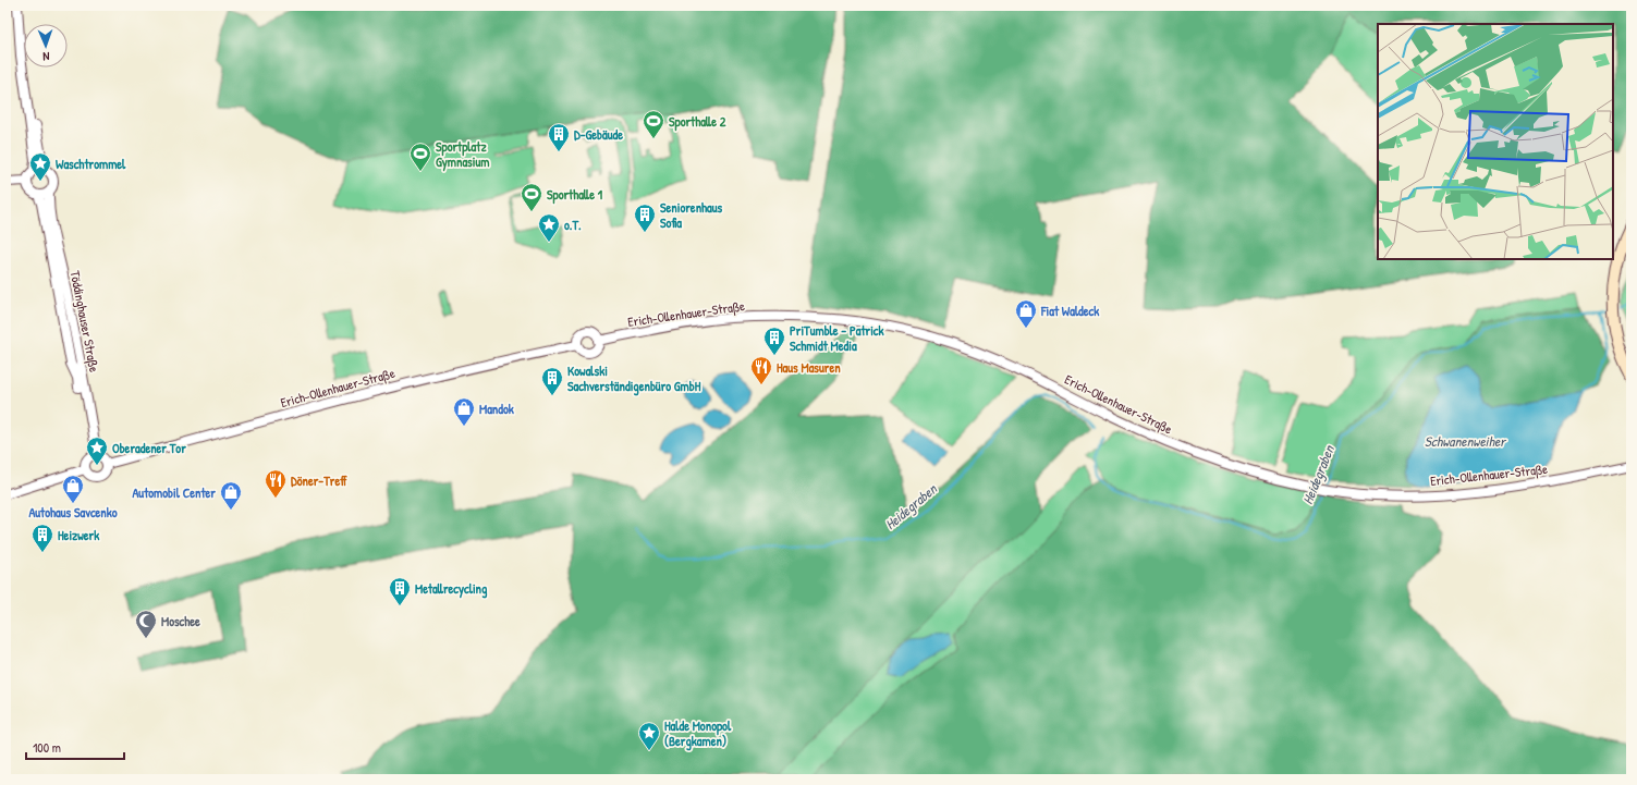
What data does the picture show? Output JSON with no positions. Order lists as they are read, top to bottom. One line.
{"streets":{"street":["Erich-Ollenhauer-Straße","Töddinghauser Straße"]},"crossings":[["Erich-Ollenhauer-Straße","Töddinghauser Straße"]],"water":["Schwanenweiher","Heidegraben"],"places":{"sports":["Sporthalle 2","Sportplatz Gymnasium","Sporthalle 1"],"building":["D-Gebäude","Seniorenhaus Sofia","PriTumble - Patrick Schmidt Media","Kowalski Sachverständigenbüro GmbH","Heizwerk","Metallrecycling"],"place":["Waschtrommel","o.T.","Oberadener Tor","Halde Monopol (Bergkamen)"],"shop":["Fiat Waldeck","Mandok","Autohaus Savcenko","Automobil Center"],"restaurant":["Haus Masuren","Döner-Treff"],"mosque":["Moschee"]},"scale_bar":"100 m","north":"bottom"}
